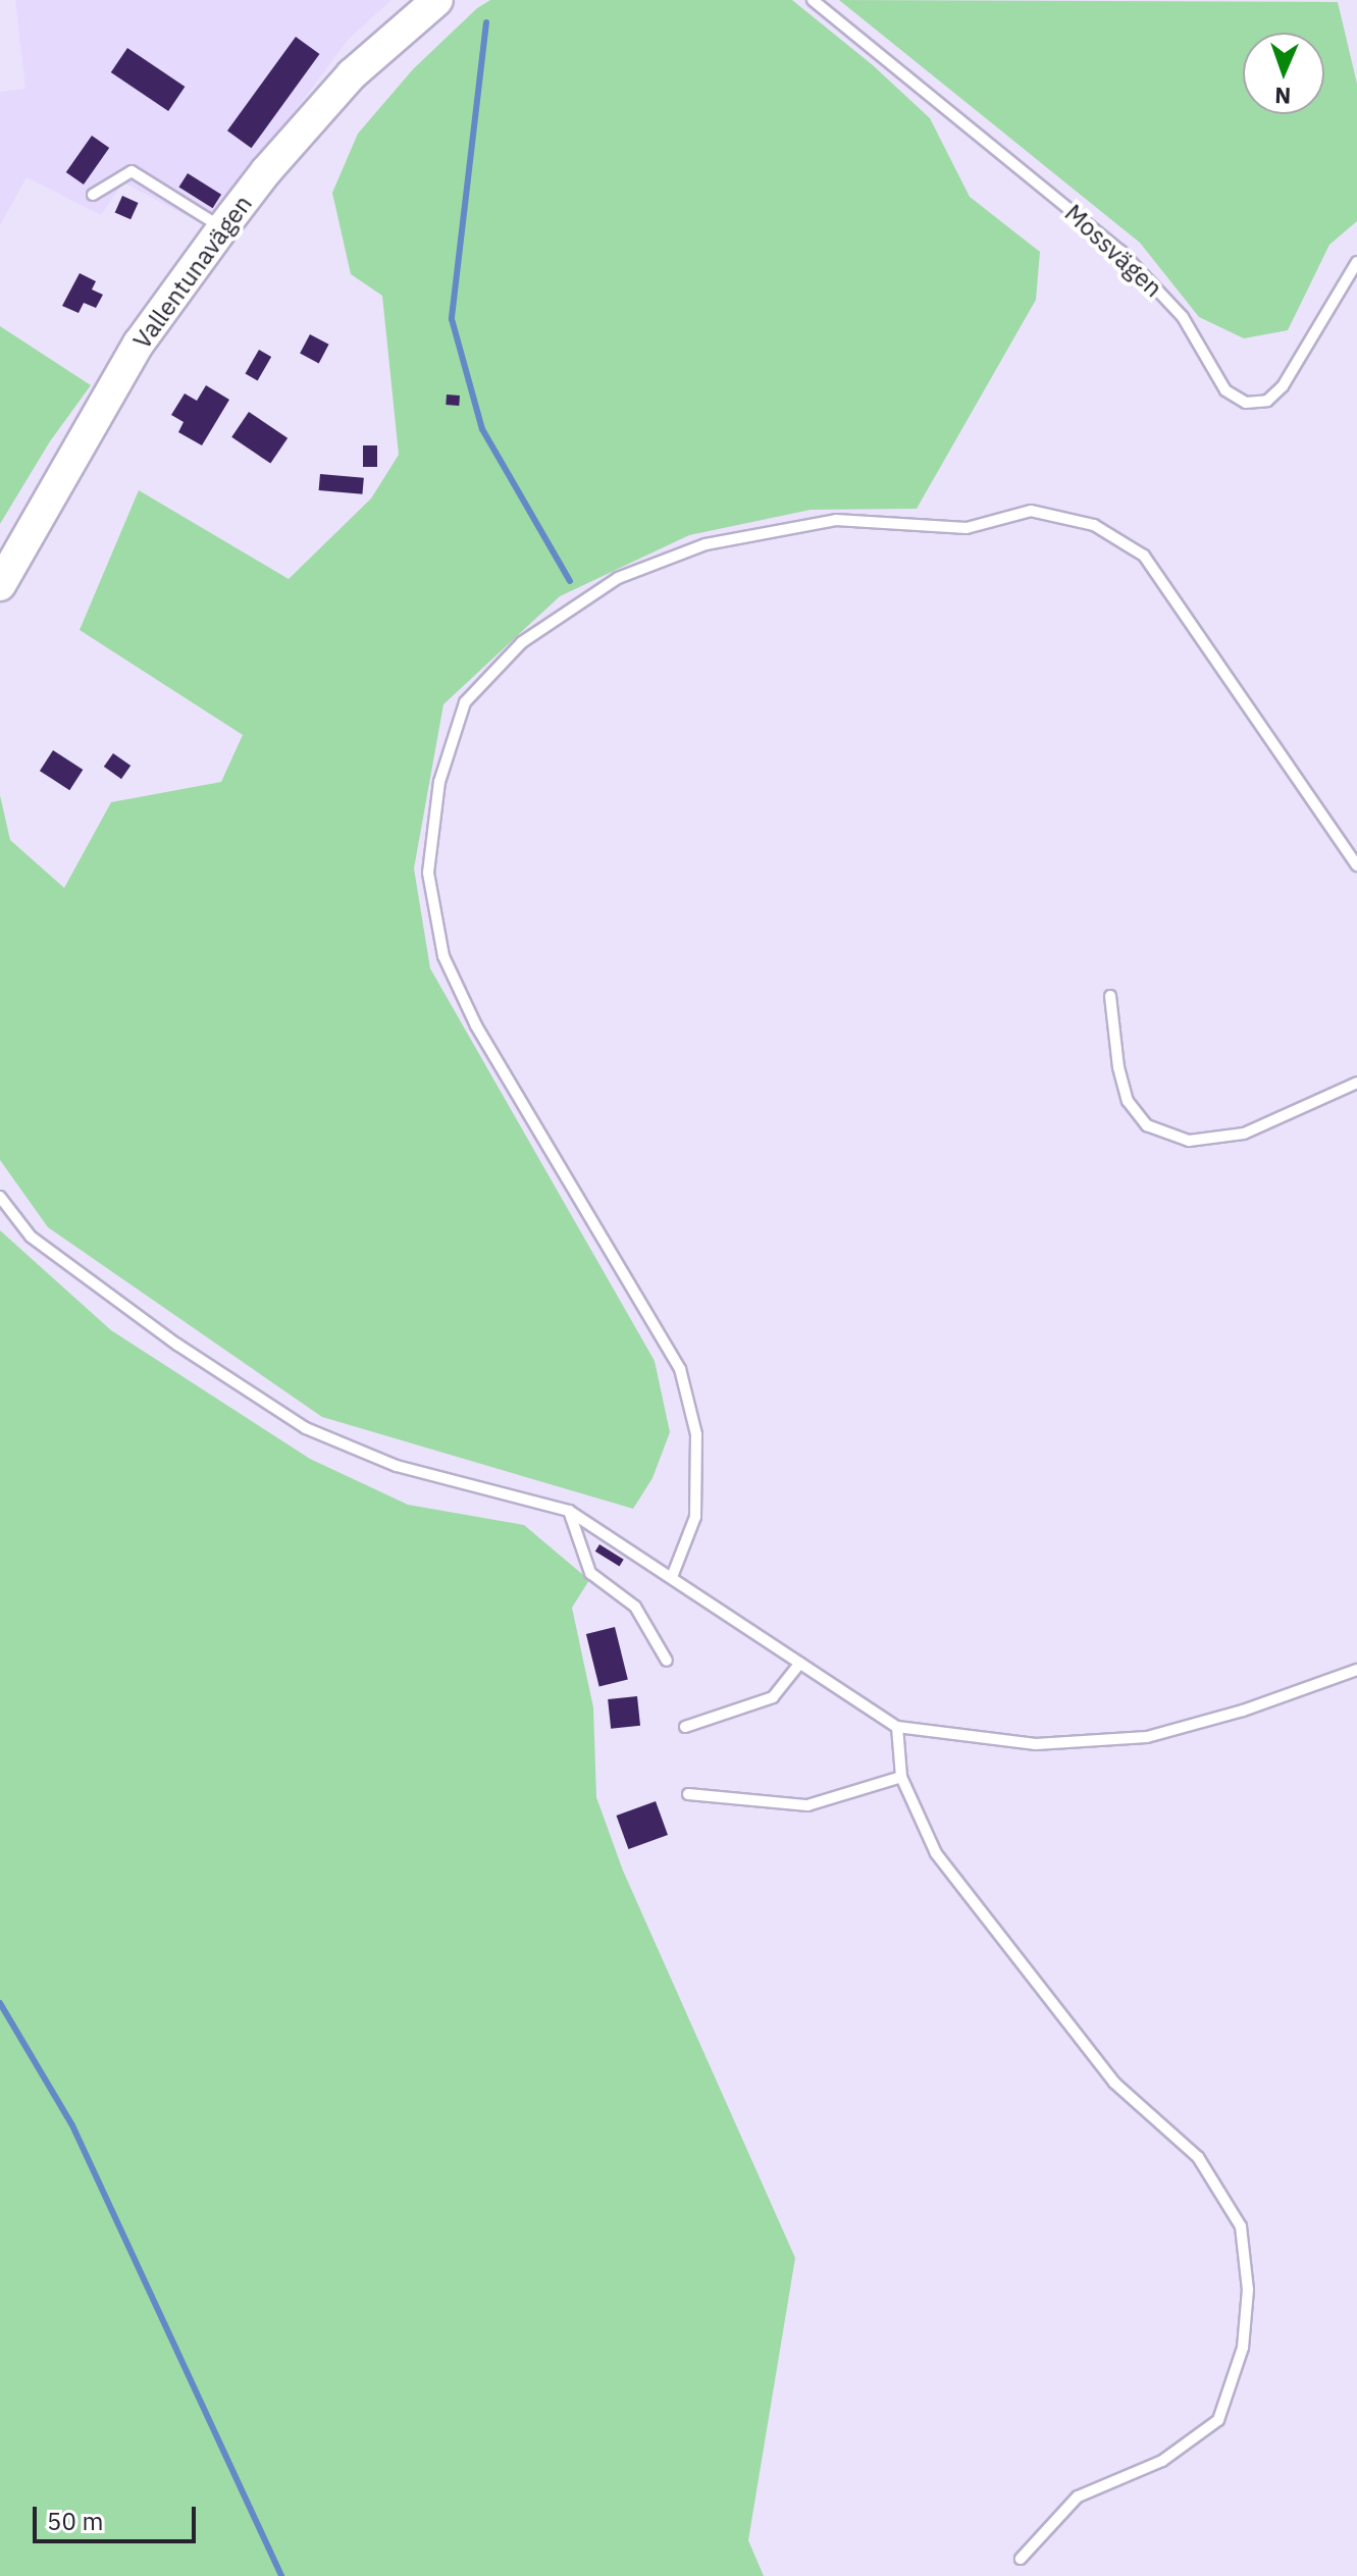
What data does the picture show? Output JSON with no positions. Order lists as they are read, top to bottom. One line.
{"streets":{"main road":["Vallentunavägen"],"lane":["Mossvägen"]},"scale_bar":"50 m","north":"bottom"}
